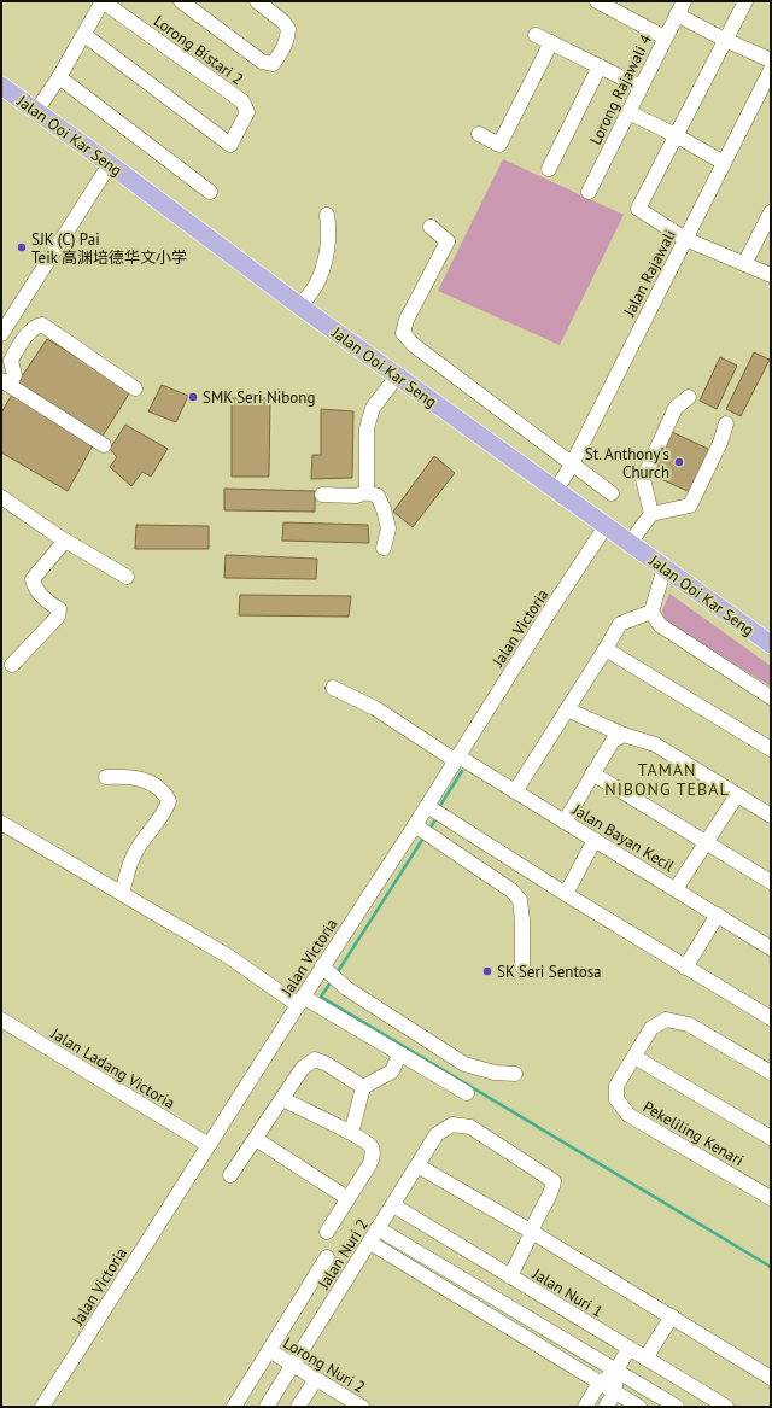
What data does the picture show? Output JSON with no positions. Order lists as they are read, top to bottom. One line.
{"streets":{"main road":["Jalan Ooi Kar Seng"],"street":["Lorong Bistari 2","Lorong Rajawali 4","Jalan Rajawali","Jalan Victoria","Jalan Bayan Kecil","Jalan Ladang Victoria","Pekeliling Kenari","Jalan Nuri 2","Jalan Nuri 1","Lorong Nuri 2"]},"crossings":[["Jalan Ooi Kar Seng","Jalan Rajawali"],["Jalan Ooi Kar Seng","Jalan Victoria"],["Jalan Victoria","Jalan Bayan Kecil"],["Jalan Victoria","Jalan Ladang Victoria"],["Jalan Nuri 2","Jalan Nuri 1"],["Jalan Nuri 2","Lorong Nuri 2"]],"districts":["TAMAN NIBONG TEBAL"],"places":["SJK (C) Pai Teik 高渊培德华文小学","SMK Seri Nibong","St. Anthony's Church","SK Seri Sentosa"]}
